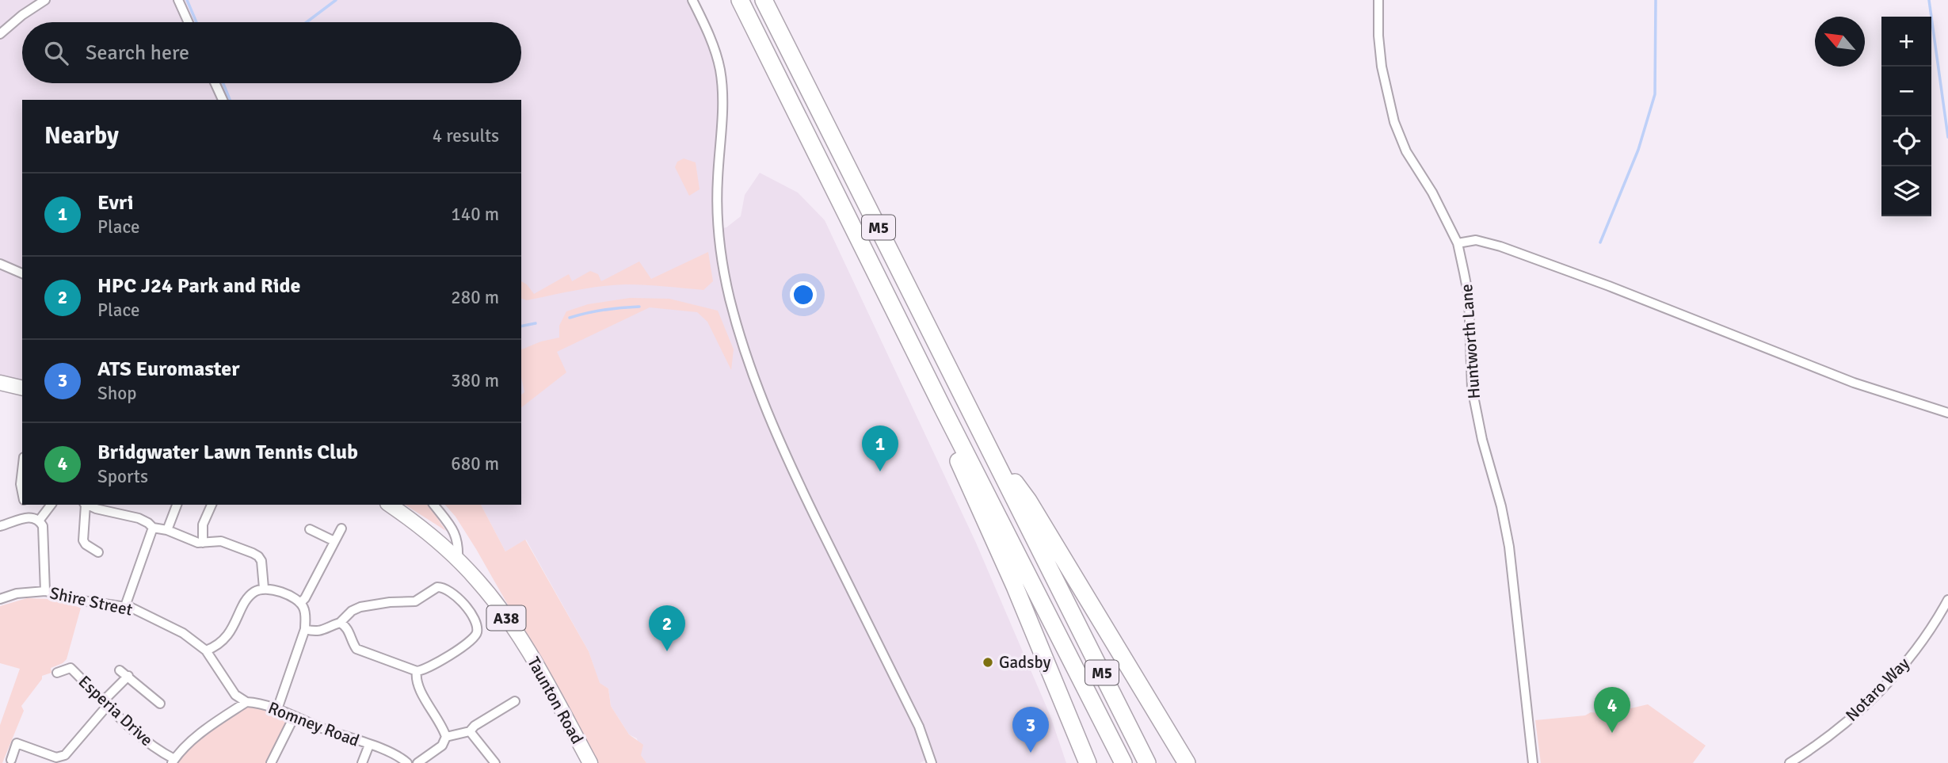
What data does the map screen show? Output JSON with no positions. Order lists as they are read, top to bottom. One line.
{"streets":{"highway":["M5"],"main road":["A38","Taunton Road"],"street":["Huntworth Lane","Shire Street","Notaro Way","Esperia Drive","Romney Road"]},"crossings":[["Shire Street","Romney Road"],["Esperia Drive","Romney Road"]],"places":["Gadsby"],"north":"top left","page":{"map_buttons":["+","−"],"search":"Search here","heading":["Nearby","4 results"],"list":[{"mark":"1","name":"Evri","note":"Place","value":"140 m"},{"mark":"2","name":"HPC J24 Park and Ride","note":"Place","value":"280 m"},{"mark":"3","name":"ATS Euromaster","note":"Shop","value":"380 m"},{"mark":"4","name":"Bridgwater Lawn Tennis Club","note":"Sports","value":"680 m"}],"pins":["1","2","4","3"]}}
